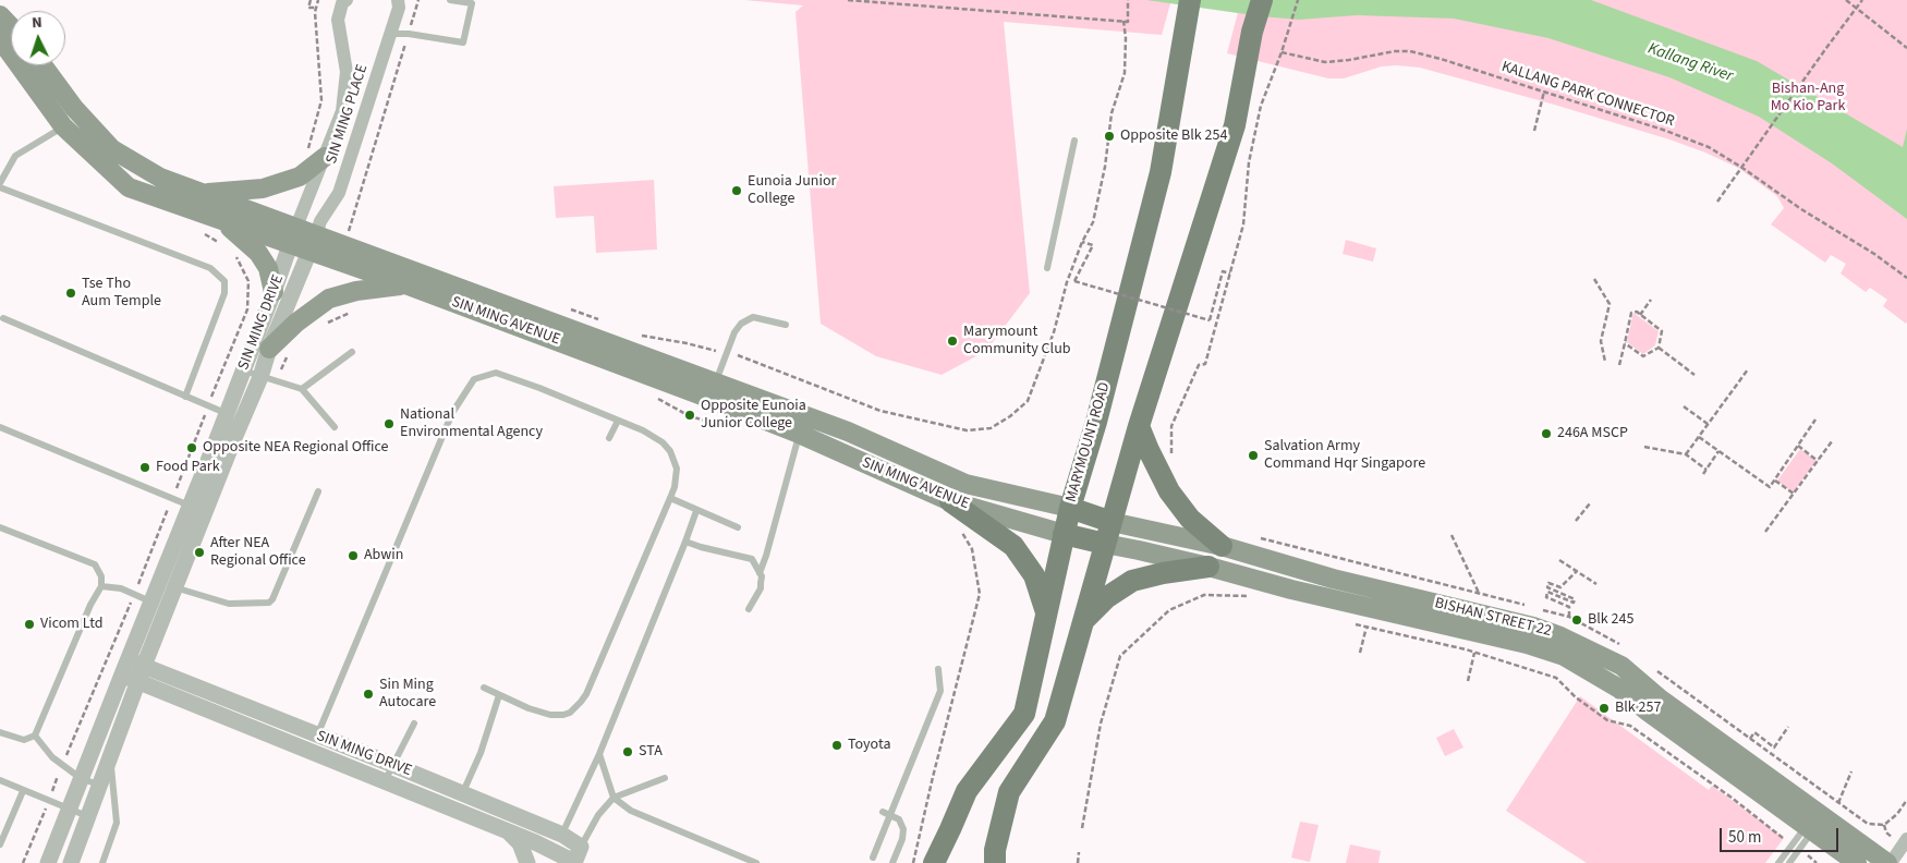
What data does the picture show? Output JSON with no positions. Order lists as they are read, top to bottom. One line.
{"streets":{"main road":["SIN MING AVENUE","MARYMOUNT ROAD","BISHAN STREET 22"],"street":["SIN MING PLACE","SIN MING DRIVE"],"path":["KALLANG PARK CONNECTOR"]},"crossings":[["SIN MING PLACE","SIN MING AVENUE"],["SIN MING PLACE","SIN MING DRIVE"],["SIN MING AVENUE","SIN MING DRIVE"],["SIN MING AVENUE","MARYMOUNT ROAD"],["SIN MING AVENUE","BISHAN STREET 22"],["MARYMOUNT ROAD","BISHAN STREET 22"]],"water":["Kallang River"],"parks":["Bishan-Ang Mo Kio Park"],"places":["Opposite Blk 254","Eunoia Junior College","Tse Tho Aum Temple","Marymount Community Club","Opposite Eunoia Junior College","National Environmental Agency","246A MSCP","Opposite NEA Regional Office","Salvation Army Command Hqr Singapore","Food Park","After NEA Regional Office","Abwin","Blk 245","Vicom Ltd","Sin Ming Autocare","Blk 257","Toyota","STA"],"scale_bar":"50 m","north":"top"}
